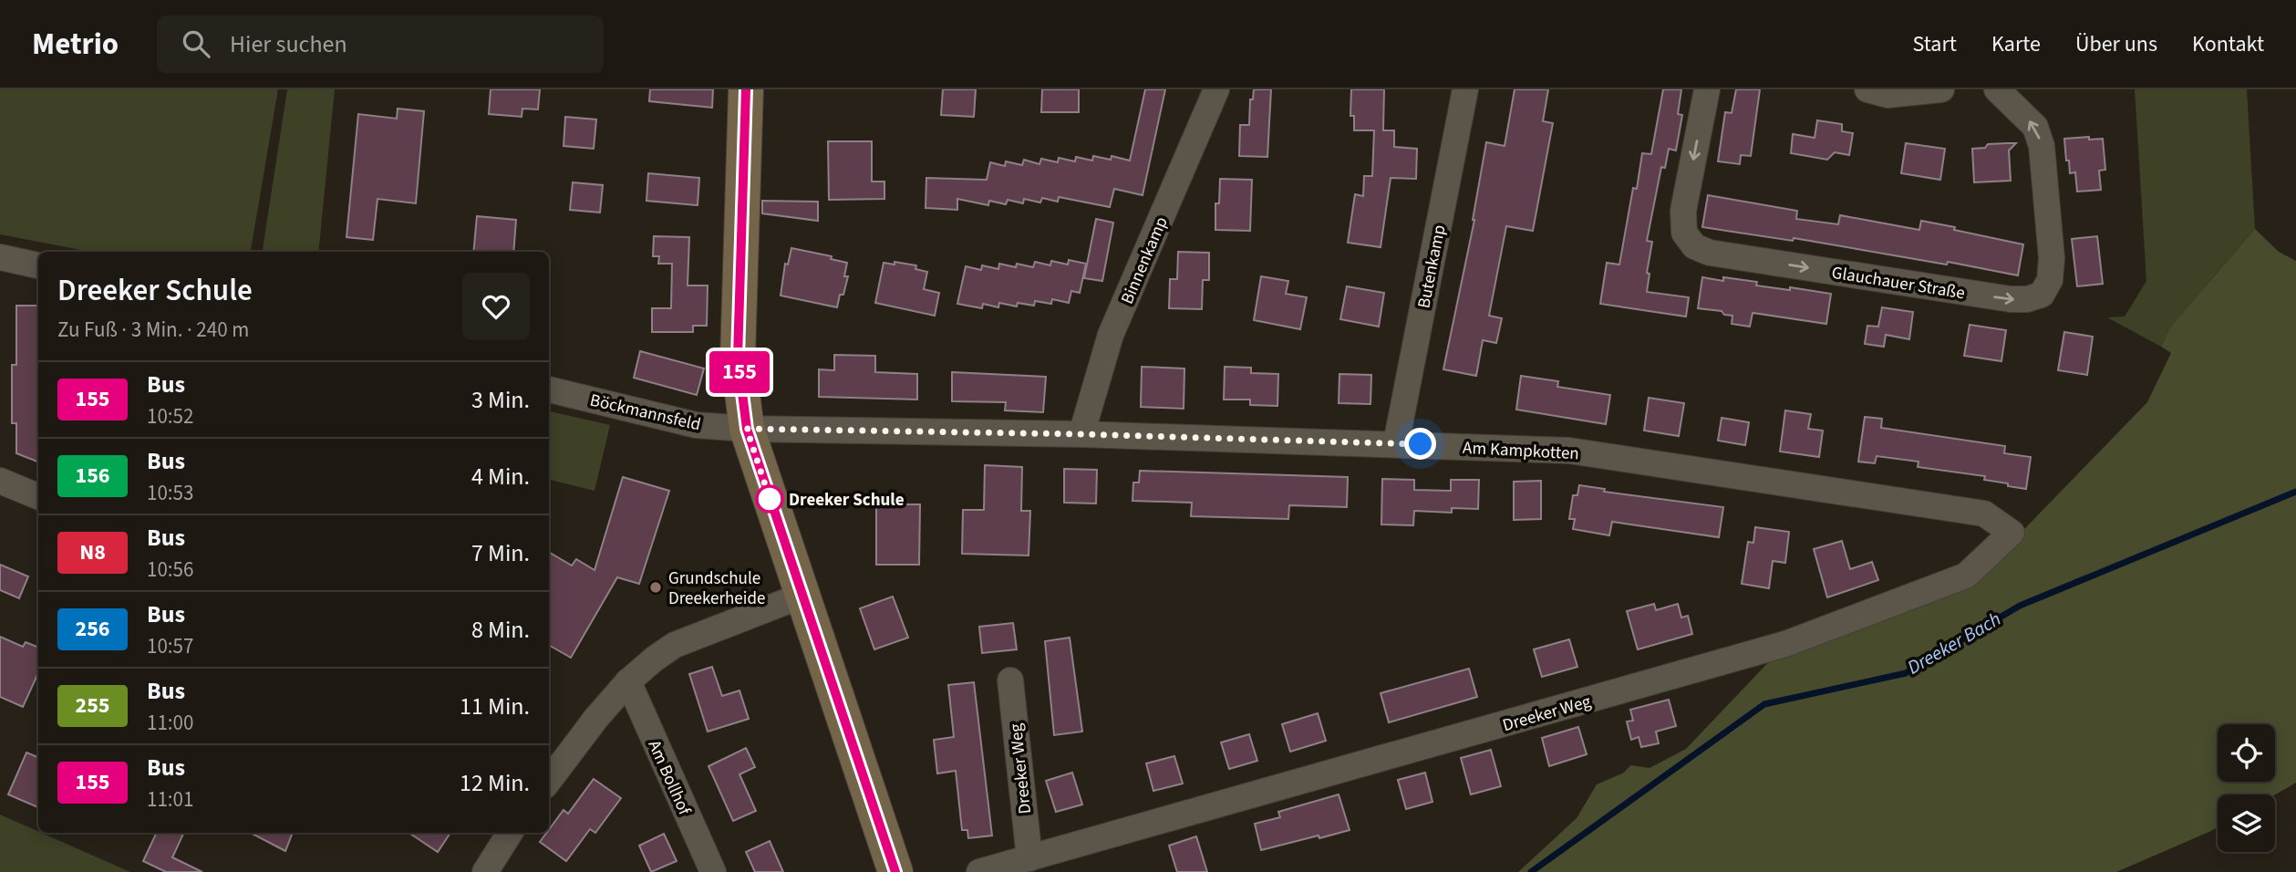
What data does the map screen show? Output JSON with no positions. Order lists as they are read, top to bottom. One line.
{"streets":{"street":["Binnenkamp","Butenkamp","Glauchauer Straße","Böckmannsfeld","Am Kampkotten","Dreeker Weg","Am Bollhof"]},"crossings":[["Binnenkamp","Am Kampkotten"],["Butenkamp","Am Kampkotten"],["Böckmannsfeld","Am Kampkotten"],["Am Kampkotten","Dreeker Weg"]],"water":["Dreeker Bach"],"places":["Dreeker Schule","Grundschule Dreekerheide"],"lines":["bus line 155"],"page":{"header":"Metrio","search":"Hier suchen","nav":["Start","Karte","Über uns","Kontakt"],"on_map":"155","heading":["Dreeker Schule","Zu Fuß · 3 Min. · 240 m"],"list":[{"mark":"155","name":"Bus","note":"10:52","value":"3 Min."},{"mark":"156","name":"Bus","note":"10:53","value":"4 Min."},{"mark":"N8","name":"Bus","note":"10:56","value":"7 Min."},{"mark":"256","name":"Bus","note":"10:57","value":"8 Min."},{"mark":"255","name":"Bus","note":"11:00","value":"11 Min."},{"mark":"155","name":"Bus","note":"11:01","value":"12 Min."}]}}
